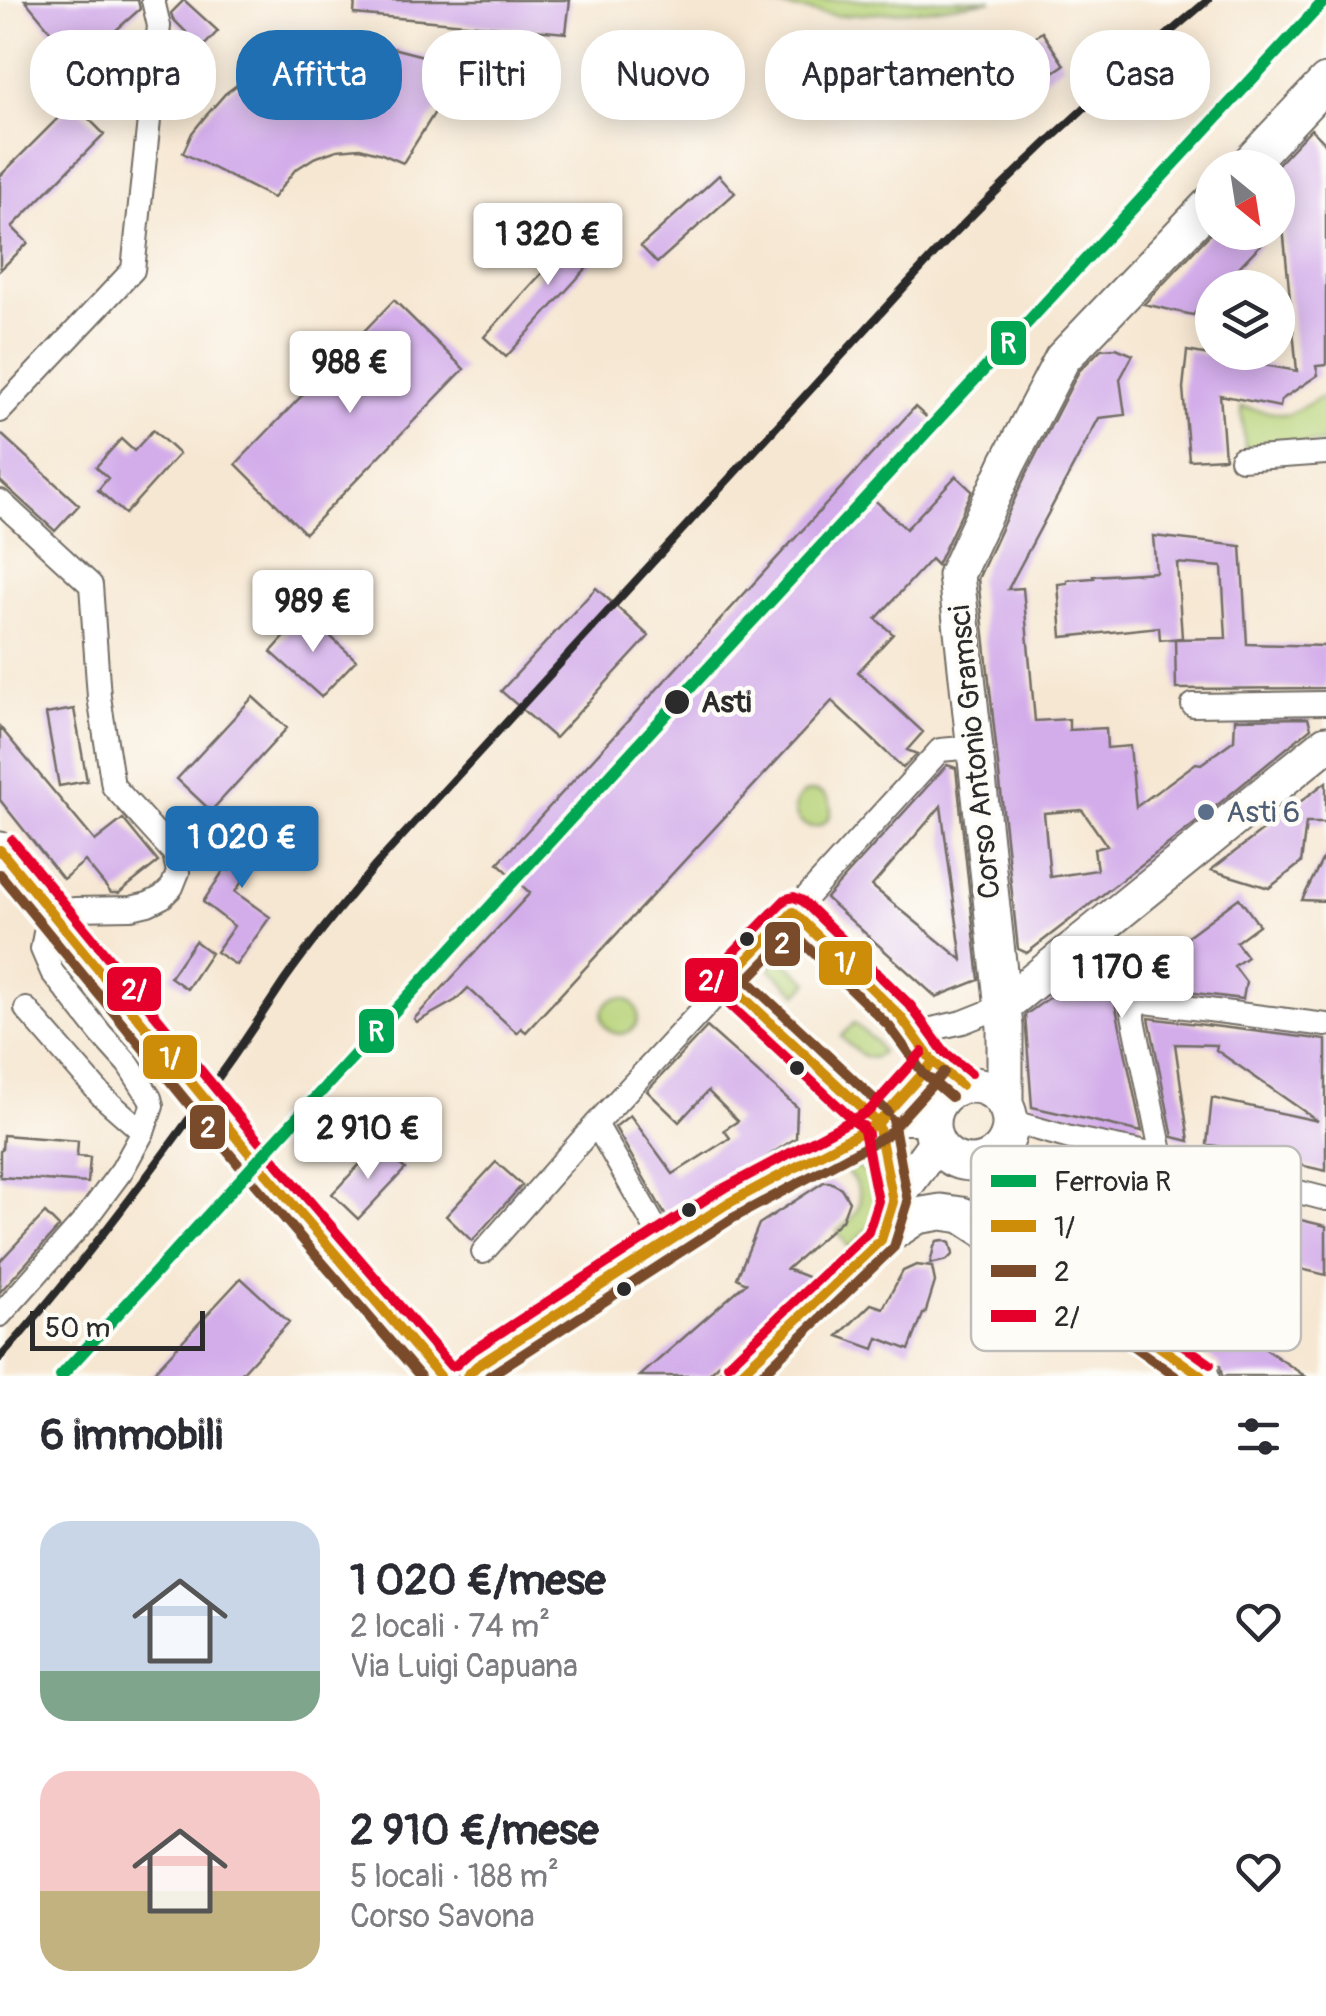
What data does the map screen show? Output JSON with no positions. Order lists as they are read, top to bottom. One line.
{"streets":{"main road":["Corso Antonio Gramsci"]},"places":["Asti","Asti 6"],"lines":["rail line R","transit line 2/","transit line 1/","transit line 2"],"legend":["Ferrovia R","1/","2","2/"],"scale_bar":"50 m","north":"bottom right","page":{"chip":["Compra","Affitta","Filtri","Nuovo","Appartamento","Casa"],"price":["1 320 €","988 €","989 €","1 020 €","1 170 €","2 910 €"],"scale":"50 m","heading":"6 immobili","list":[{"name":"1 020 €/mese","note":"2 locali · 74 m² · Via Luigi Capuana"},{"name":"2 910 €/mese","note":"5 locali · 188 m² · Corso Savona"}]}}
